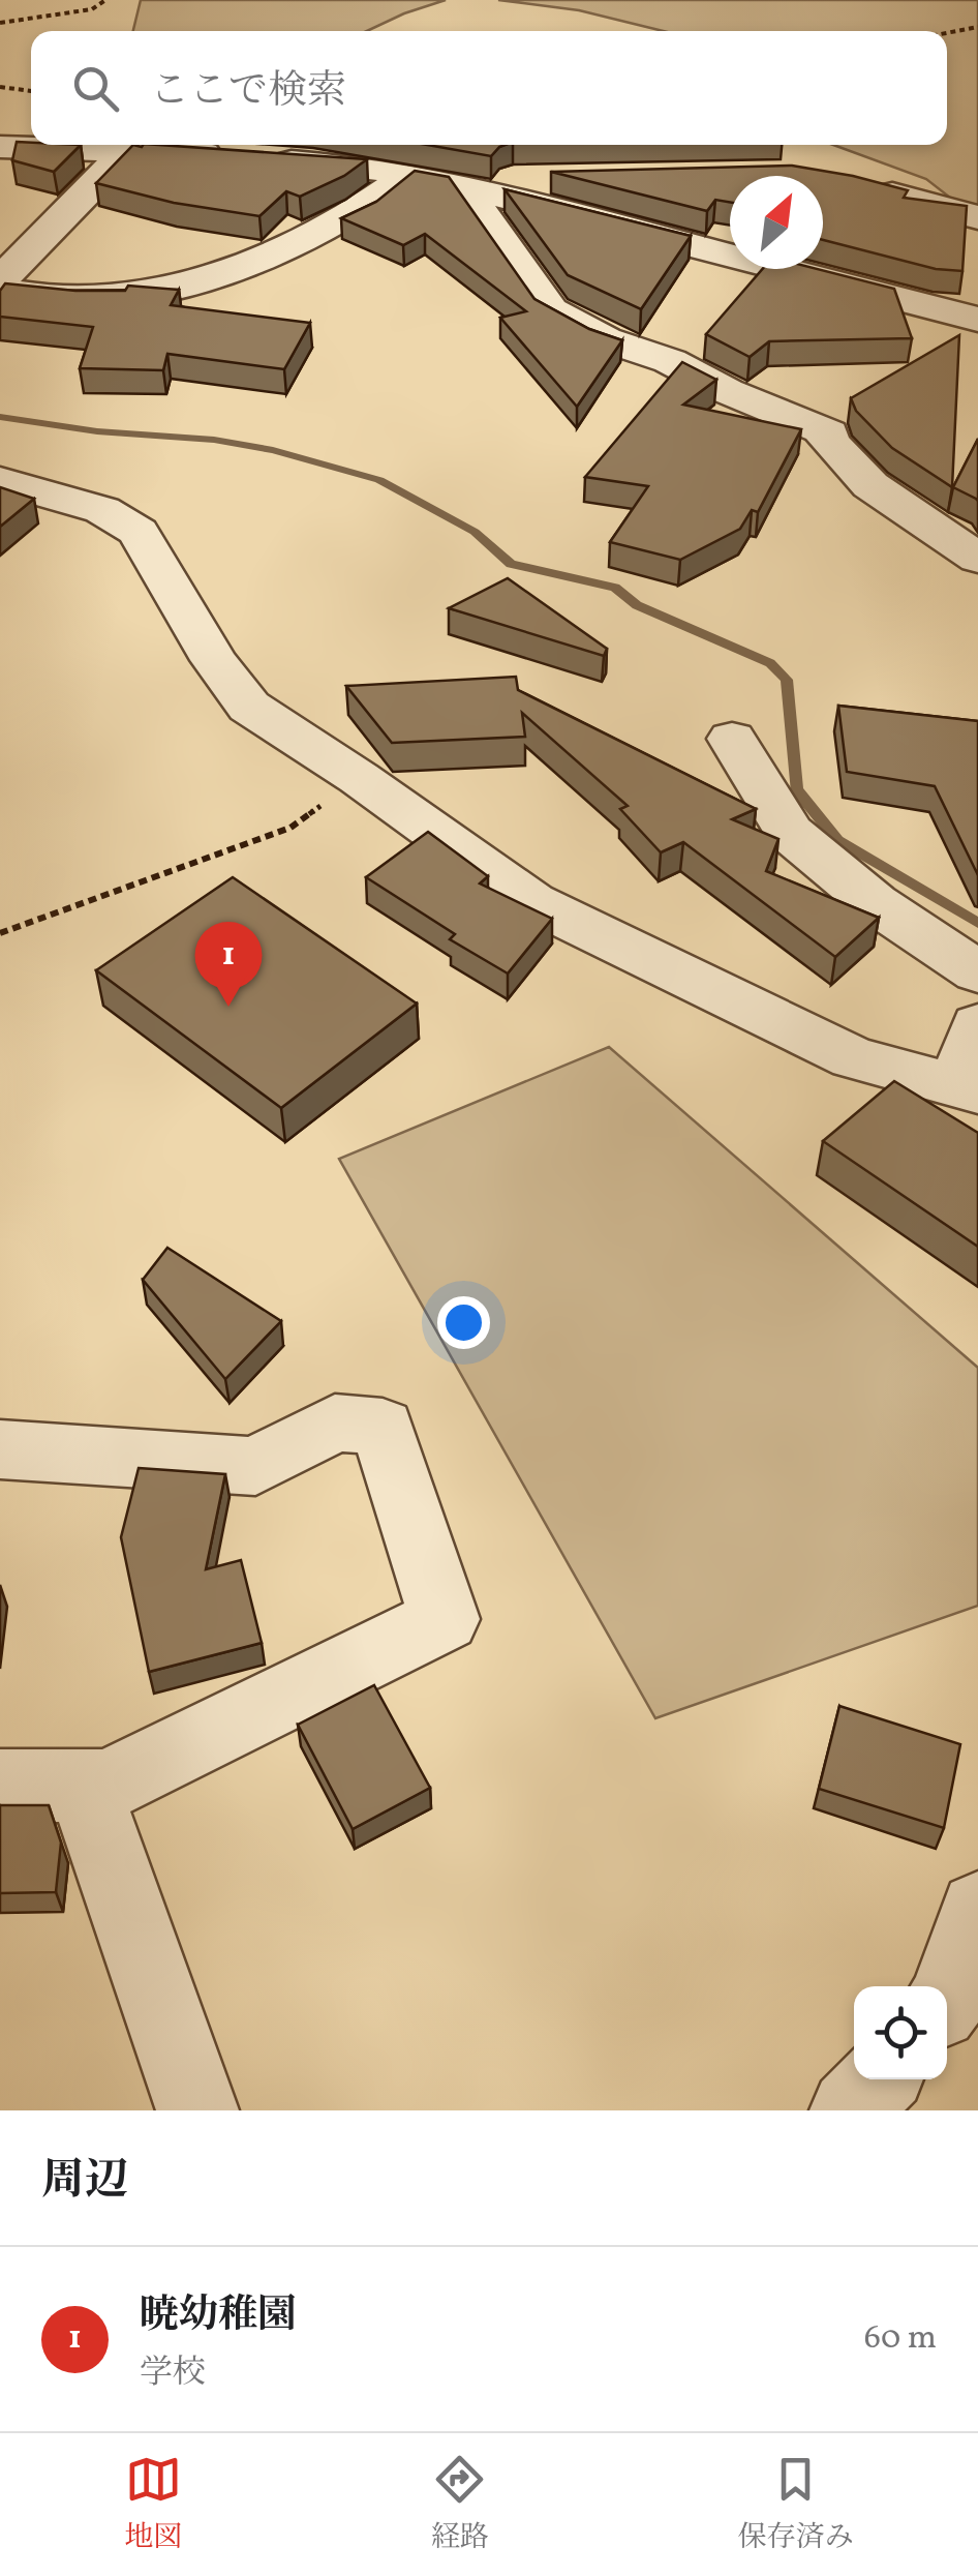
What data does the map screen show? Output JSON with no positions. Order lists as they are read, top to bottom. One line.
{"north":"top right","page":{"search":"ここで検索","pins":"1","heading":"周辺","list":[{"mark":"1","name":"暁幼稚園","note":"学校","value":"60 m"}],"nav":["地図","経路","保存済み"]}}
